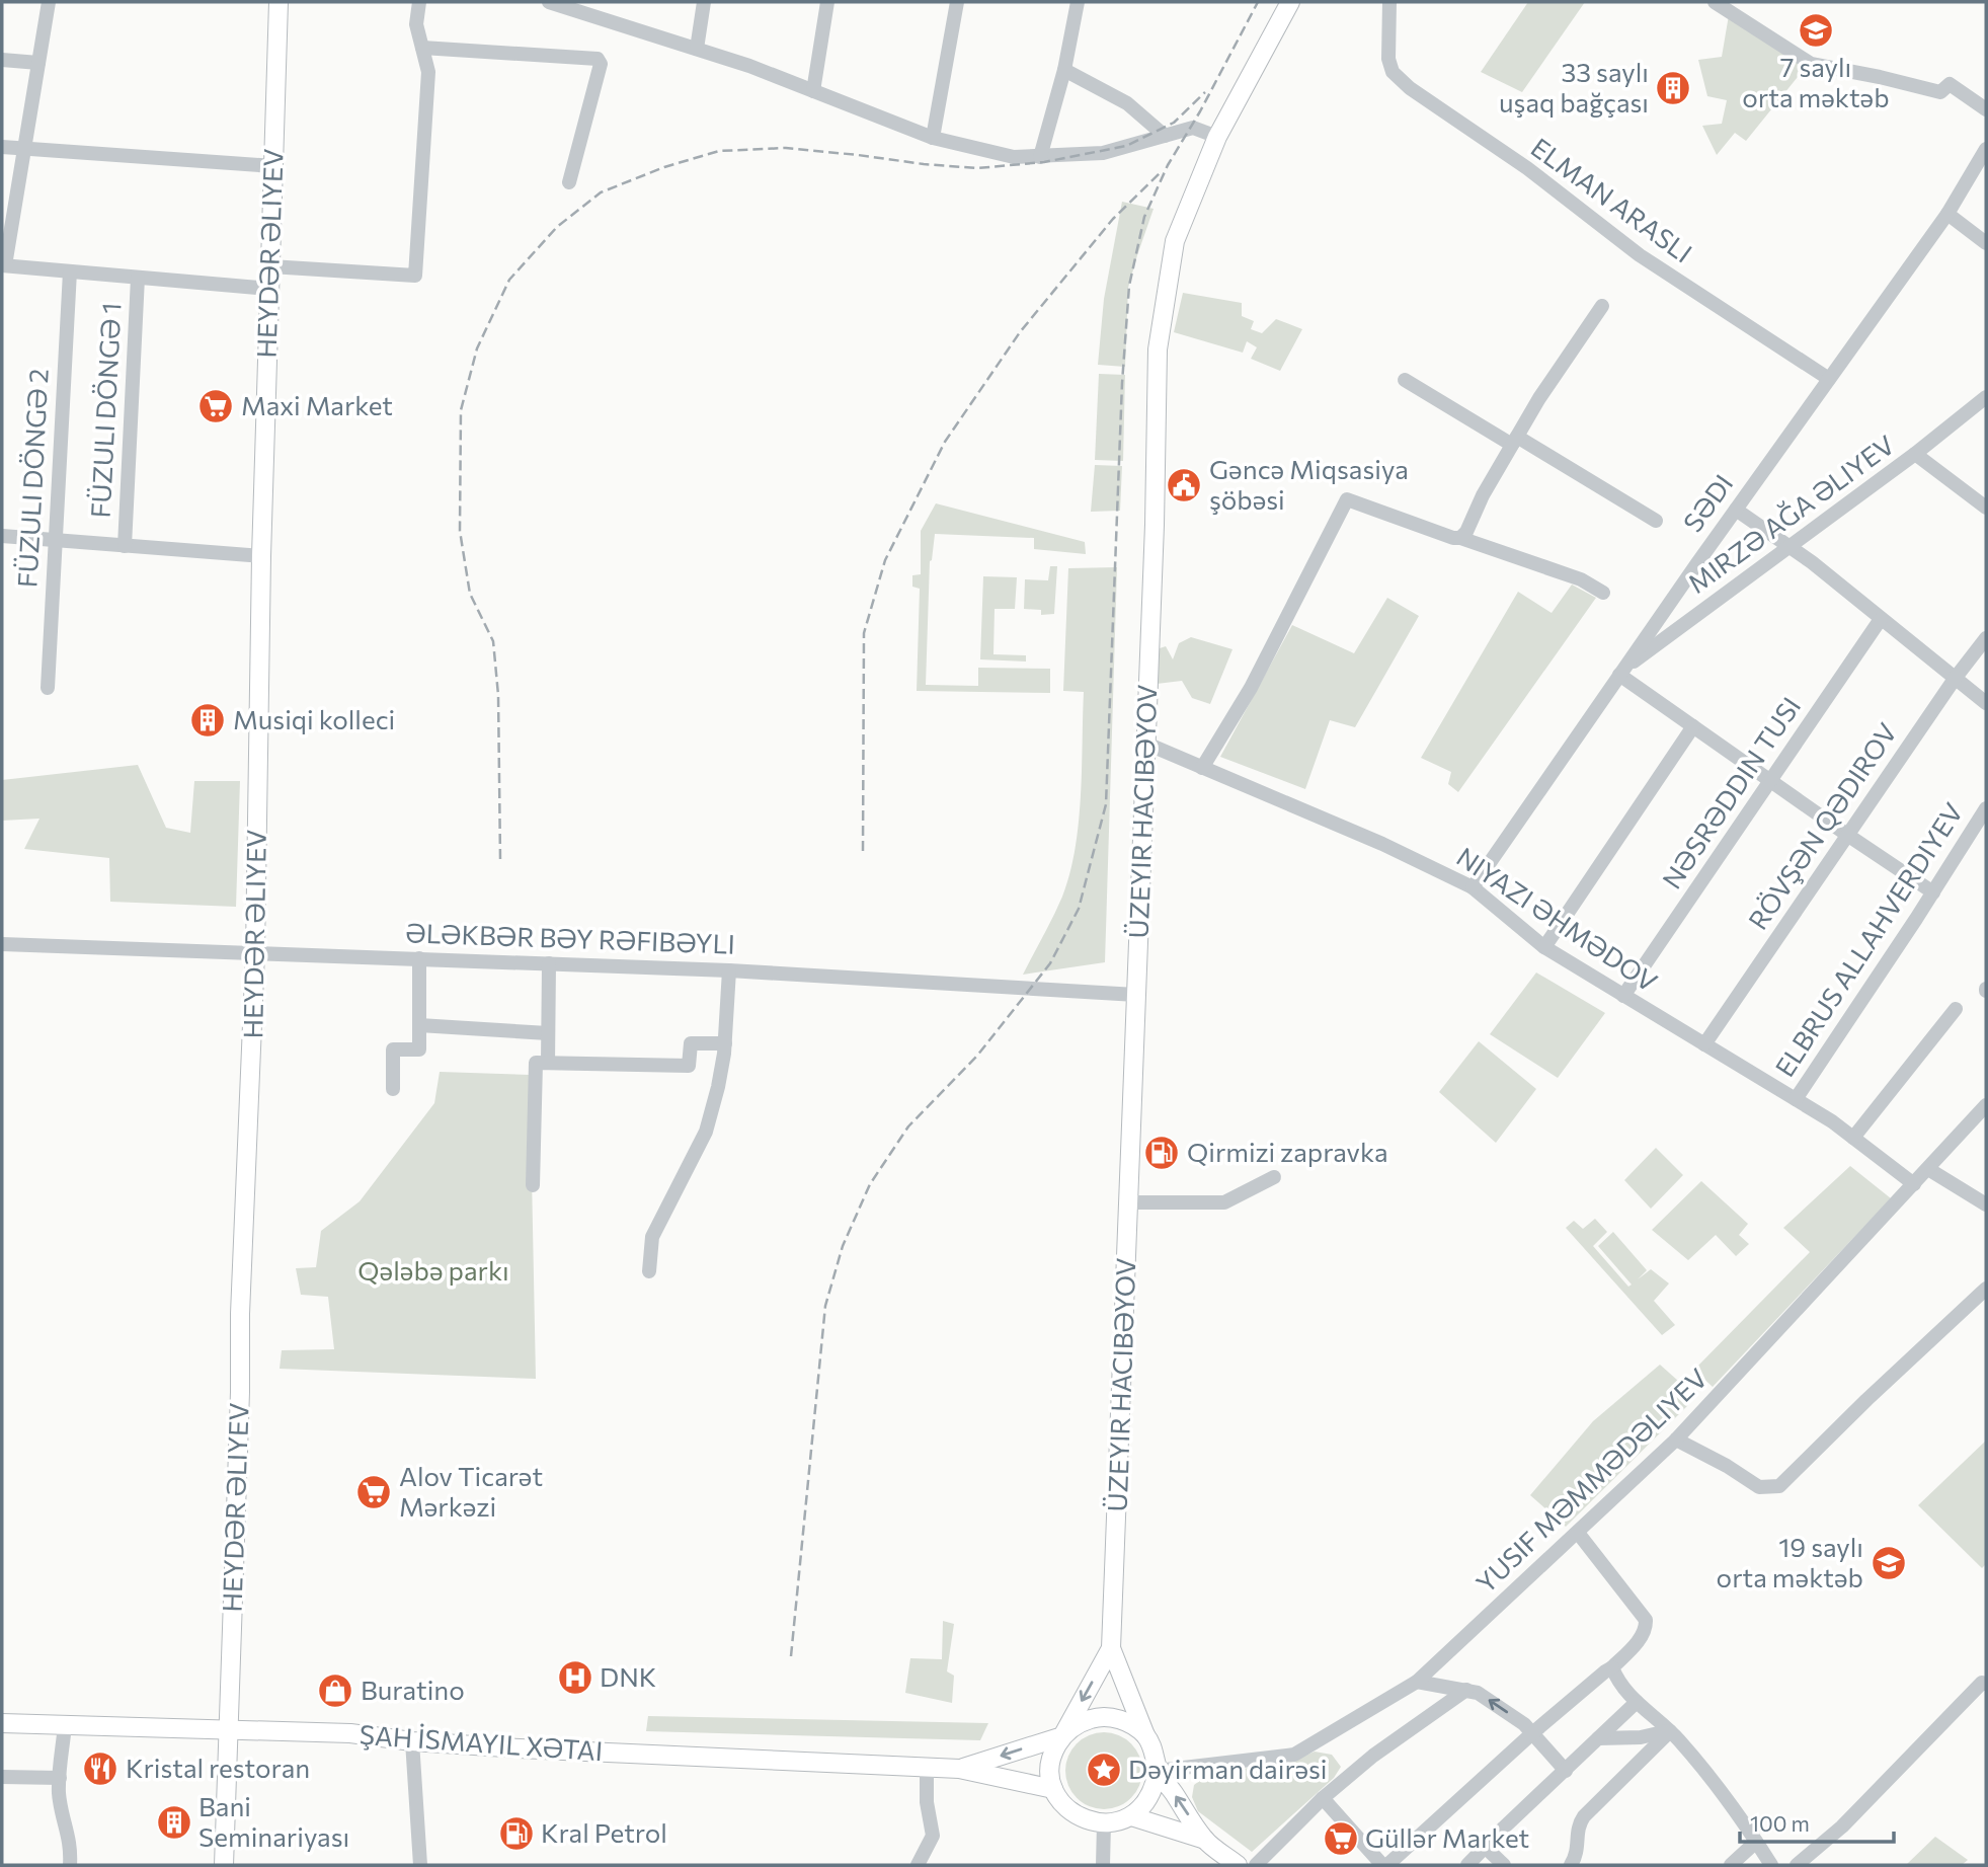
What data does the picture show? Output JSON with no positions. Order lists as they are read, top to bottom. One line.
{"streets":{"main road":["HEYDƏR ƏLIYEV"],"street":["FÜZULI DÖNGƏ 1","FÜZULI DÖNGƏ 2","SƏDI","MIRZƏ AĞA ƏLIYEV","NƏSRƏDDIN TUSI","RÖVŞƏN QƏDIROV","NIYAZI ƏHMƏDOV","ƏLƏKBƏR BƏY RƏFIBƏYLI","ELBRUS ALLAHVERDIYEV","YUSIF MƏMMƏDƏLIYEV"]},"crossings":[["HEYDƏR ƏLIYEV","ƏLƏKBƏR BƏY RƏFIBƏYLI"],["SƏDI","MIRZƏ AĞA ƏLIYEV"],["SƏDI","NIYAZI ƏHMƏDOV"],["NƏSRƏDDIN TUSI","NIYAZI ƏHMƏDOV"],["RÖVŞƏN QƏDIROV","NIYAZI ƏHMƏDOV"],["NIYAZI ƏHMƏDOV","ELBRUS ALLAHVERDIYEV"],["NIYAZI ƏHMƏDOV","YUSIF MƏMMƏDƏLIYEV"]],"parks":["Qələbə parkı"],"places":{"school or university":["7 saylı orta məktəb","19 saylı orta məktəb"],"building":["33 saylı uşaq bağçası","Musiqi kolleci","Bani Seminariyası"],"supermarket":["Maxi Market","Alov Ticarət Mərkəzi","Güllər Market"],"public building":["Gəncə Miqsasiya şöbəsi"],"fuel station":["Qirmizi zapravka","Kral Petrol"],"hospital":["DNK"],"shop":["Buratino"],"restaurant":["Kristal restoran"],"place":["Dəyirman dairəsi"]},"scale_bar":"100 m"}
